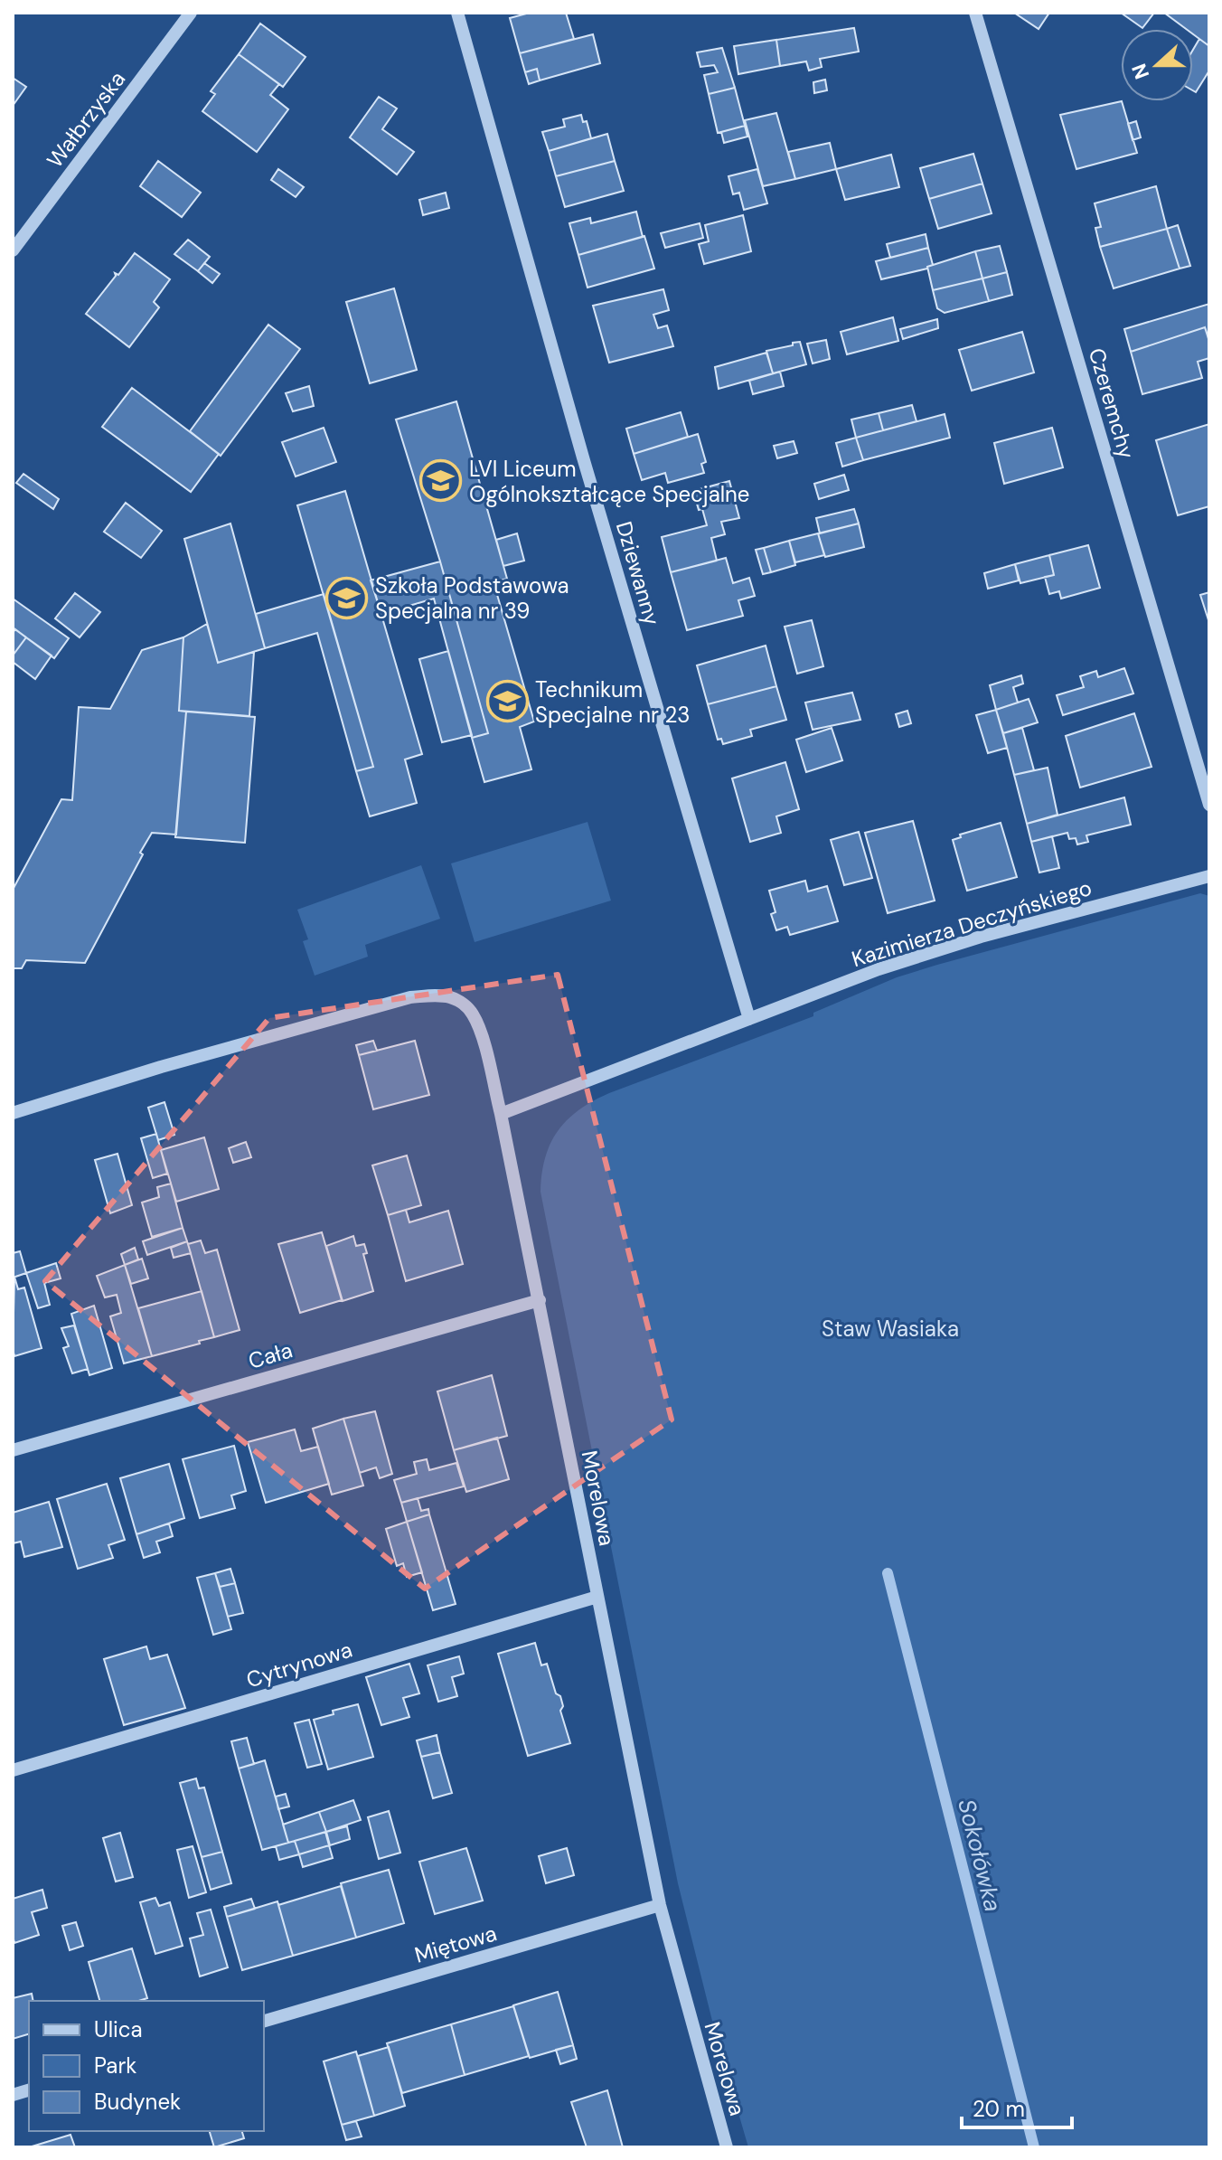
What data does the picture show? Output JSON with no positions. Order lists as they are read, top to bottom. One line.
{"streets":{"street":["Wałbrzyska","Czeremchy","Dziewanny","Kazimierza Deczyńskiego","Cała","Morelowa","Cytrynowa","Miętowa"]},"crossings":[["Dziewanny","Kazimierza Deczyńskiego"],["Cała","Morelowa"],["Morelowa","Cytrynowa"],["Morelowa","Miętowa"]],"water":["Sokołówka"],"parks":["Staw Wasiaka"],"places":{"school or university":["LVI Liceum Ogólnokształcące Specjalne","Szkoła Podstawowa Specjalna nr 39","Technikum Specjalne nr 23"]},"legend":["Ulica","Park","Budynek"],"scale_bar":"20 m","north":"left"}
